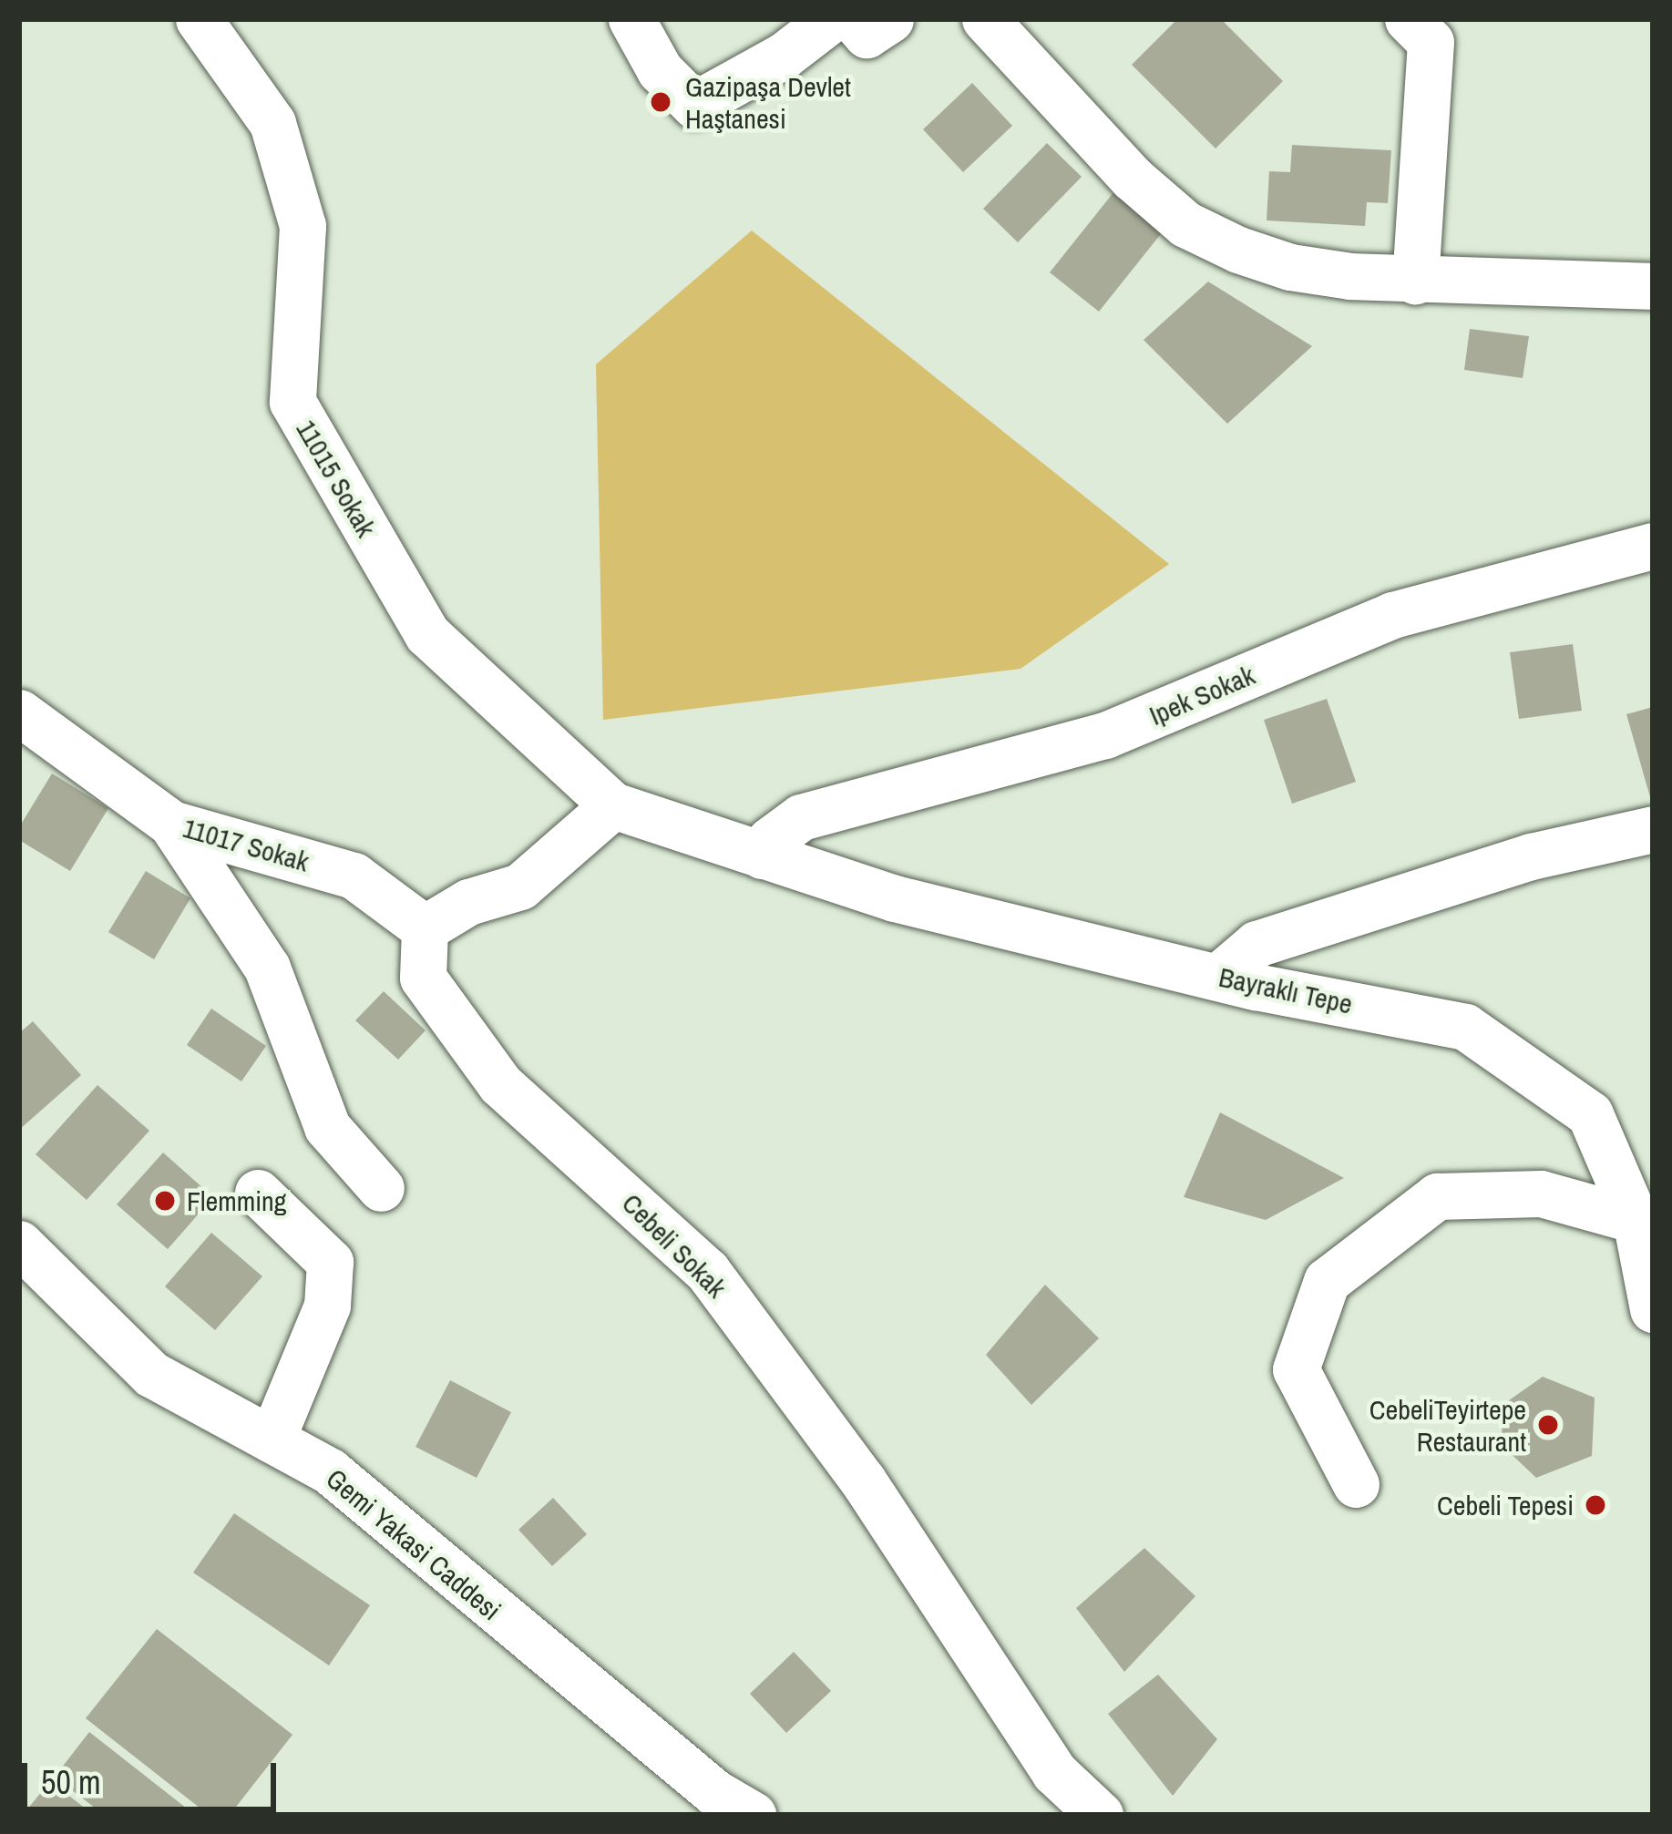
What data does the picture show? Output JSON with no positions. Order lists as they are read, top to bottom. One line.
{"streets":{"street":["11015 Sokak","Ipek Sokak","11017 Sokak","Bayraklı Tepe","Cebeli Sokak","Gemi Yakasi Caddesi"]},"crossings":[["11015 Sokak","Bayraklı Tepe"],["Ipek Sokak","Bayraklı Tepe"],["11017 Sokak","Cebeli Sokak"]],"places":["Gazipaşa Devlet Haştanesi","Flemming","CebeliTeyirtepe Restaurant","Cebeli Tepesi"],"scale_bar":"50 m"}
